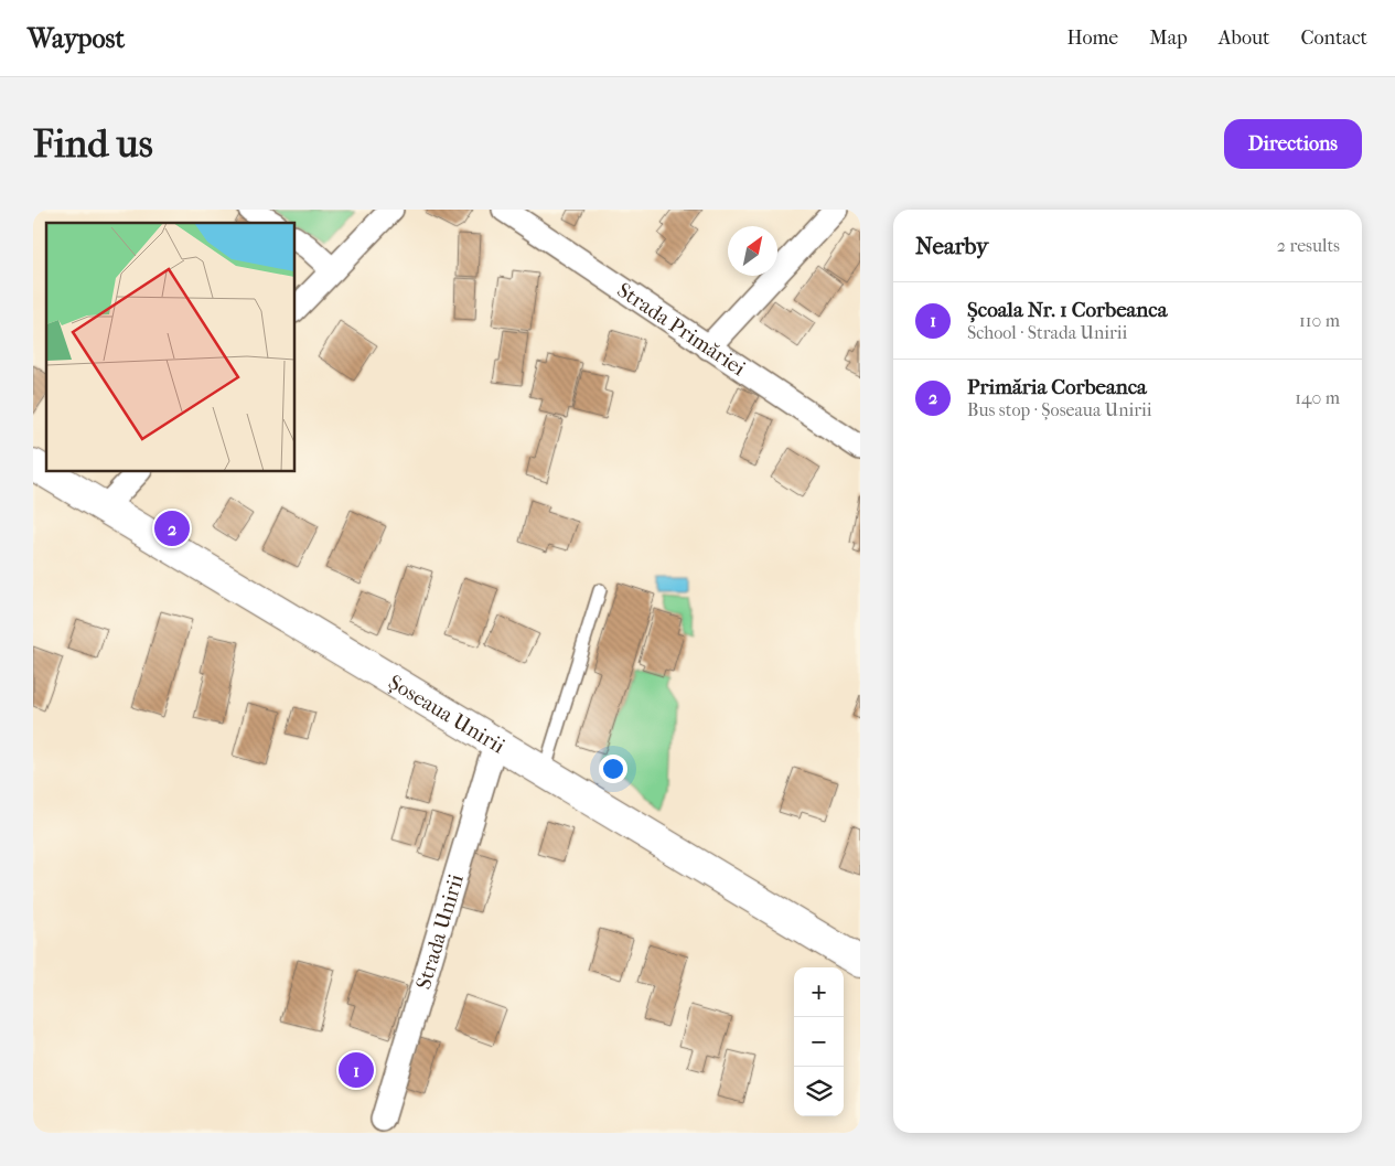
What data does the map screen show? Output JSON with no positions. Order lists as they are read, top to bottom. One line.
{"streets":{"main road":["Șoseaua Unirii"],"street":["Strada Primăriei","Strada Unirii"]},"crossings":[["Șoseaua Unirii","Strada Unirii"]],"north":"top right","page":{"header":"Waypost","nav":["Home","Map","About","Contact"],"buttons":"Directions","title":"Find us","heading":["Nearby","2 results"],"list":[{"mark":"1","name":"Școala Nr. 1 Corbeanca","note":"School · Strada Unirii","value":"110 m"},{"mark":"2","name":"Primăria Corbeanca","note":"Bus stop · Șoseaua Unirii","value":"140 m"}],"pins":["2","1"],"map_buttons":["+","−"]}}
